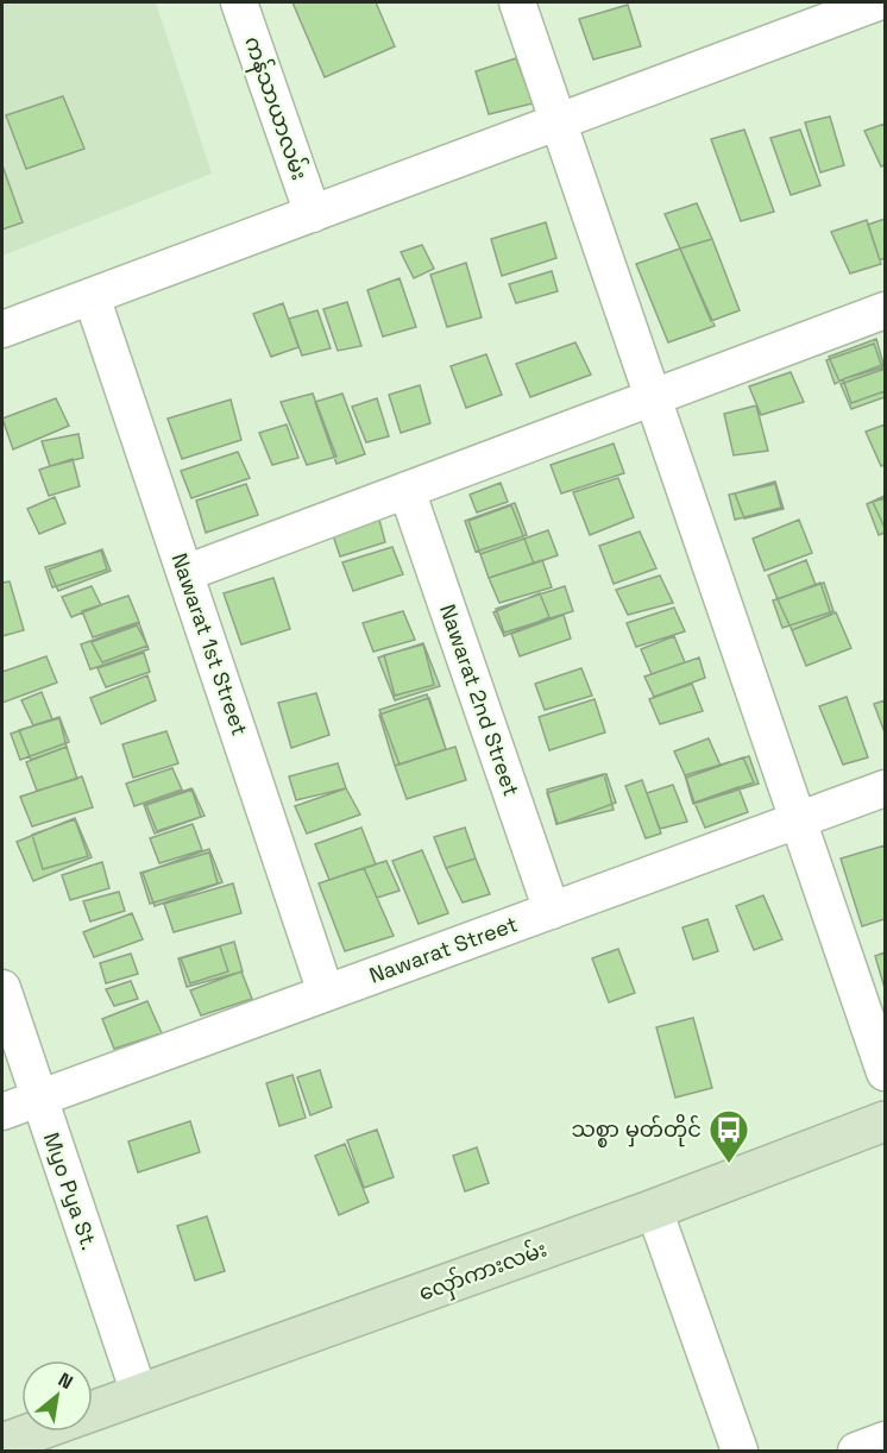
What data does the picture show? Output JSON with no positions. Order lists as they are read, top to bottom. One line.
{"streets":{"main road":["လှော်ကားလမ်း"],"street":["ကန်သာယာလမ်း","Nawarat 1st Street","Nawarat 2nd Street","Nawarat Street","Myo Pya St."]},"crossings":[["Nawarat 1st Street","Nawarat Street"],["Nawarat 2nd Street","Nawarat Street"],["Nawarat Street","Myo Pya St."],["Myo Pya St.","လှော်ကားလမ်း"]],"places":{"bus stop":["သစ္စာ မှတ်တိုင်"]},"north":"top right"}
